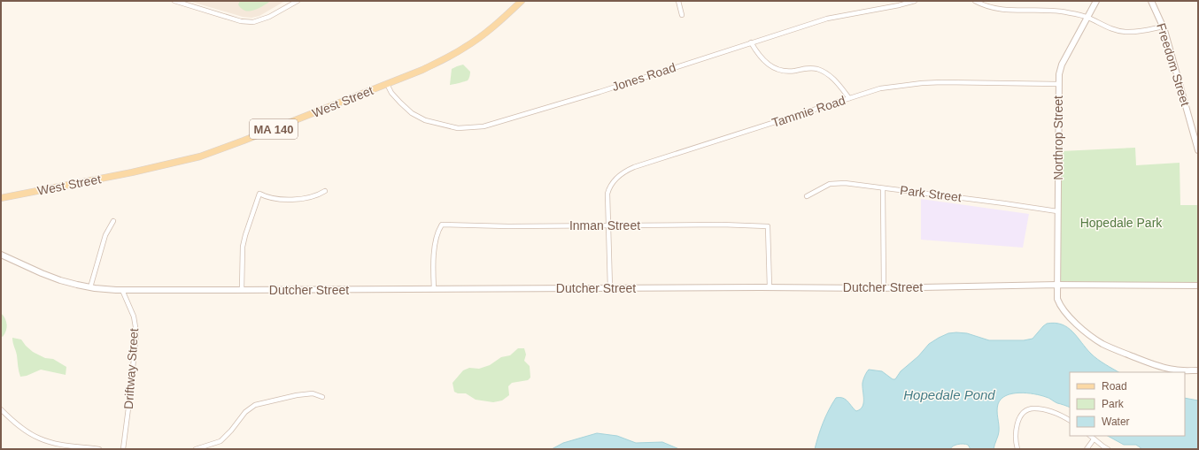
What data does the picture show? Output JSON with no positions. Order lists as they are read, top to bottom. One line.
{"streets":{"main road":["West Street","MA 140"],"street":["Freedom Street","Jones Road","Tammie Road","Northrop Street","Park Street","Inman Street","Dutcher Street","Driftway Street"]},"crossings":[["Jones Road","West Street"],["Tammie Road","Northrop Street"],["Tammie Road","Inman Street"],["Tammie Road","Dutcher Street"],["Northrop Street","Park Street"],["Northrop Street","Dutcher Street"],["Inman Street","Dutcher Street"],["Dutcher Street","Driftway Street"]],"water":["Hopedale Pond"],"parks":["Hopedale Park"],"legend":["Road","Park","Water"]}
